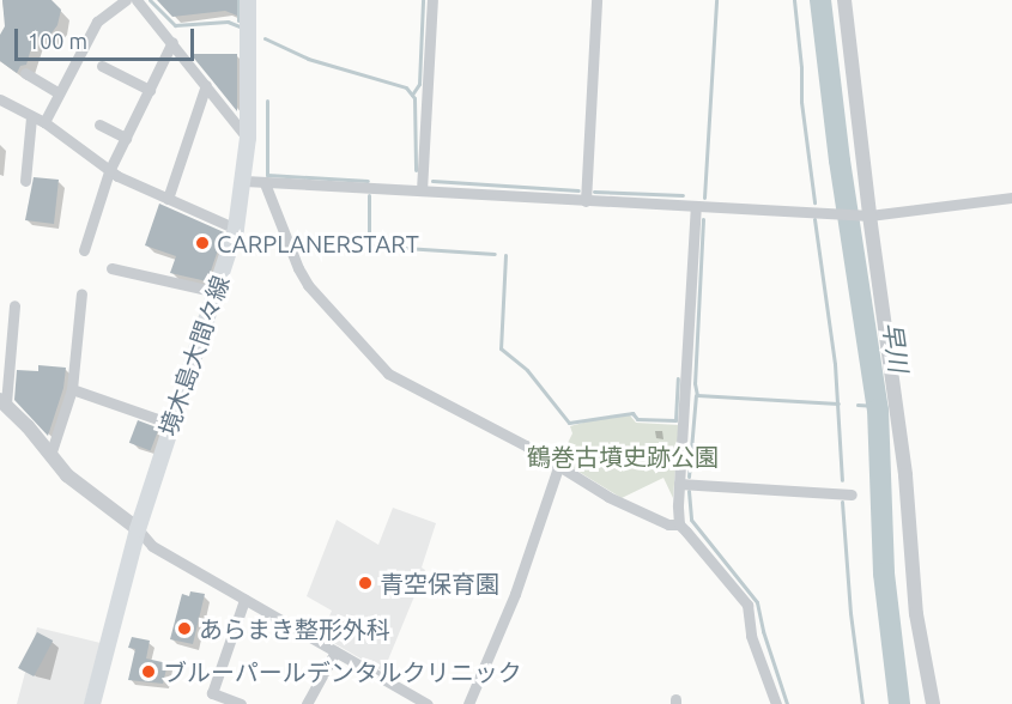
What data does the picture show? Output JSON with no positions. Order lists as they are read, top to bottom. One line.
{"streets":{"main road":["境木島大間々線"]},"water":["早川"],"parks":["鶴巻古墳史跡公園"],"places":["CARPLANERSTART","青空保育園","あらまき整形外科","ブルーパールデンタルクリニック"],"scale_bar":"100 m"}
